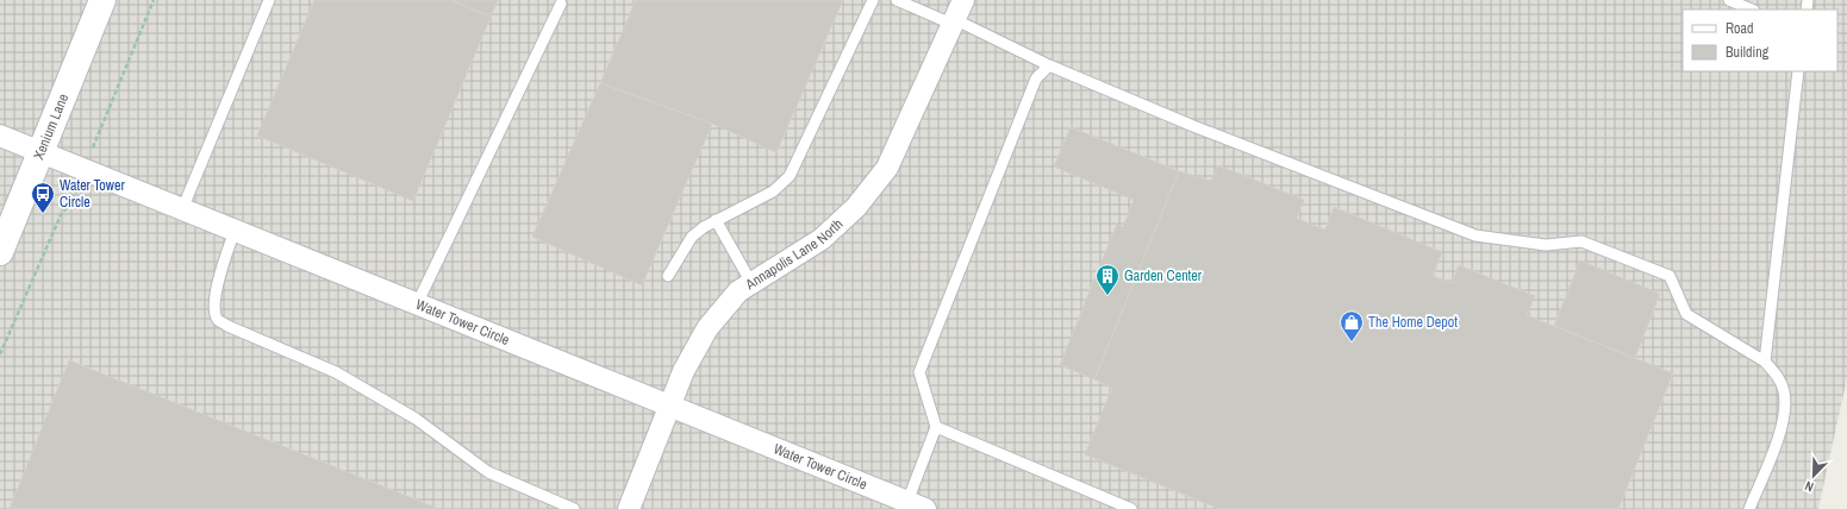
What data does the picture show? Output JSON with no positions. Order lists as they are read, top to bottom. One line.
{"streets":{"main road":["Xenium Lane"],"street":["Annapolis Lane North","Water Tower Circle"]},"crossings":[["Xenium Lane","Water Tower Circle"],["Annapolis Lane North","Water Tower Circle"]],"places":{"bus stop":["Water Tower Circle"],"building":["Garden Center"],"shop":["The Home Depot"]},"legend":["Road","Building"],"north":"bottom left"}
